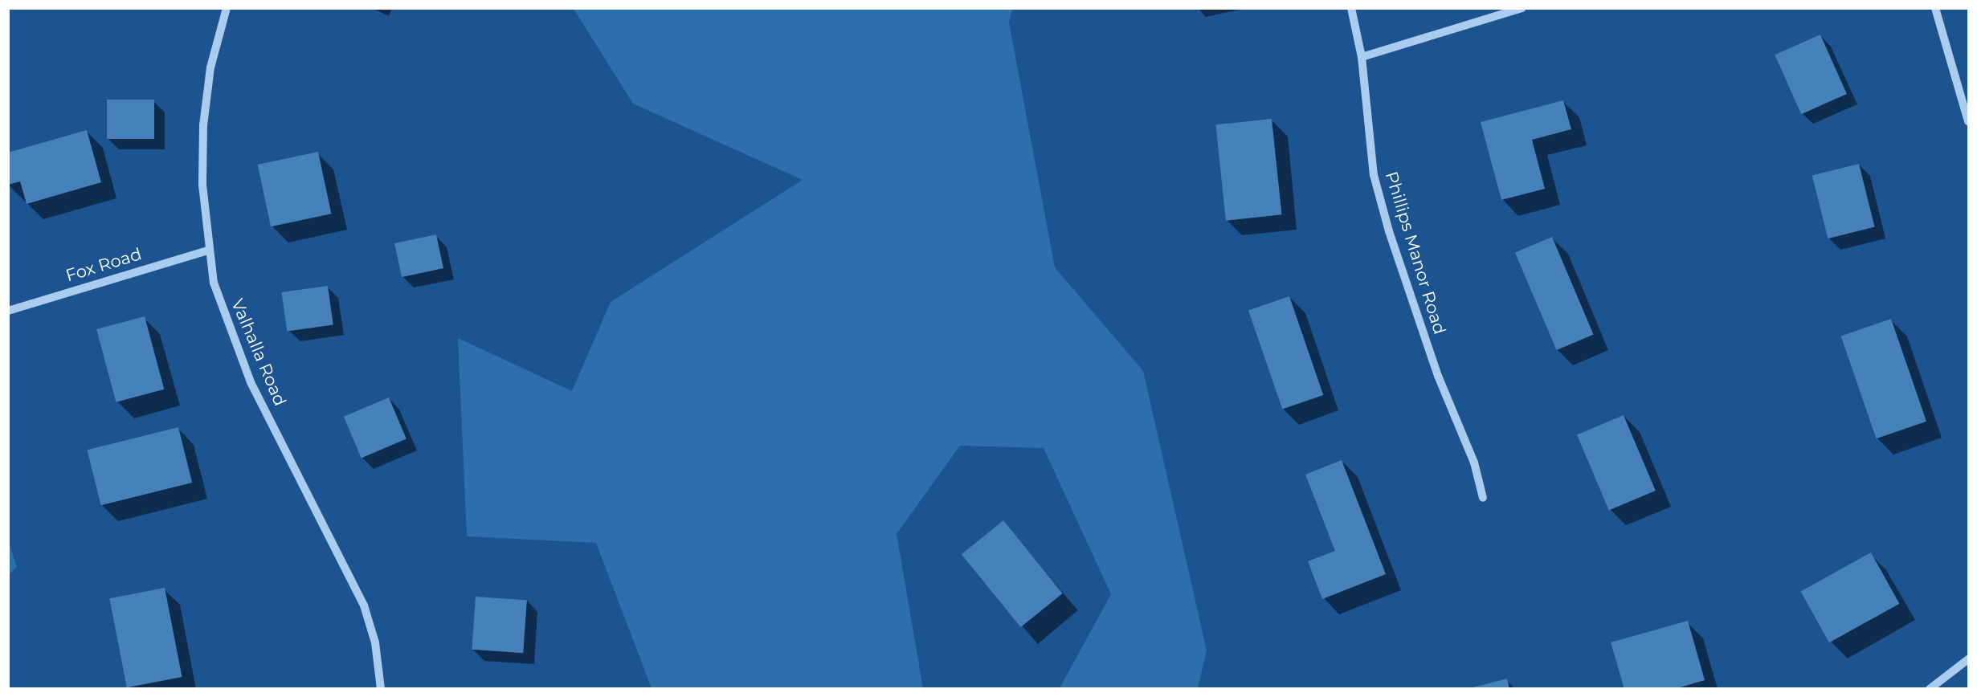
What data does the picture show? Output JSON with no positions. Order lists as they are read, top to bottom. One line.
{"streets":{"street":["Phillips Manor Road","Fox Road","Valhalla Road"]},"crossings":[["Fox Road","Valhalla Road"]]}
